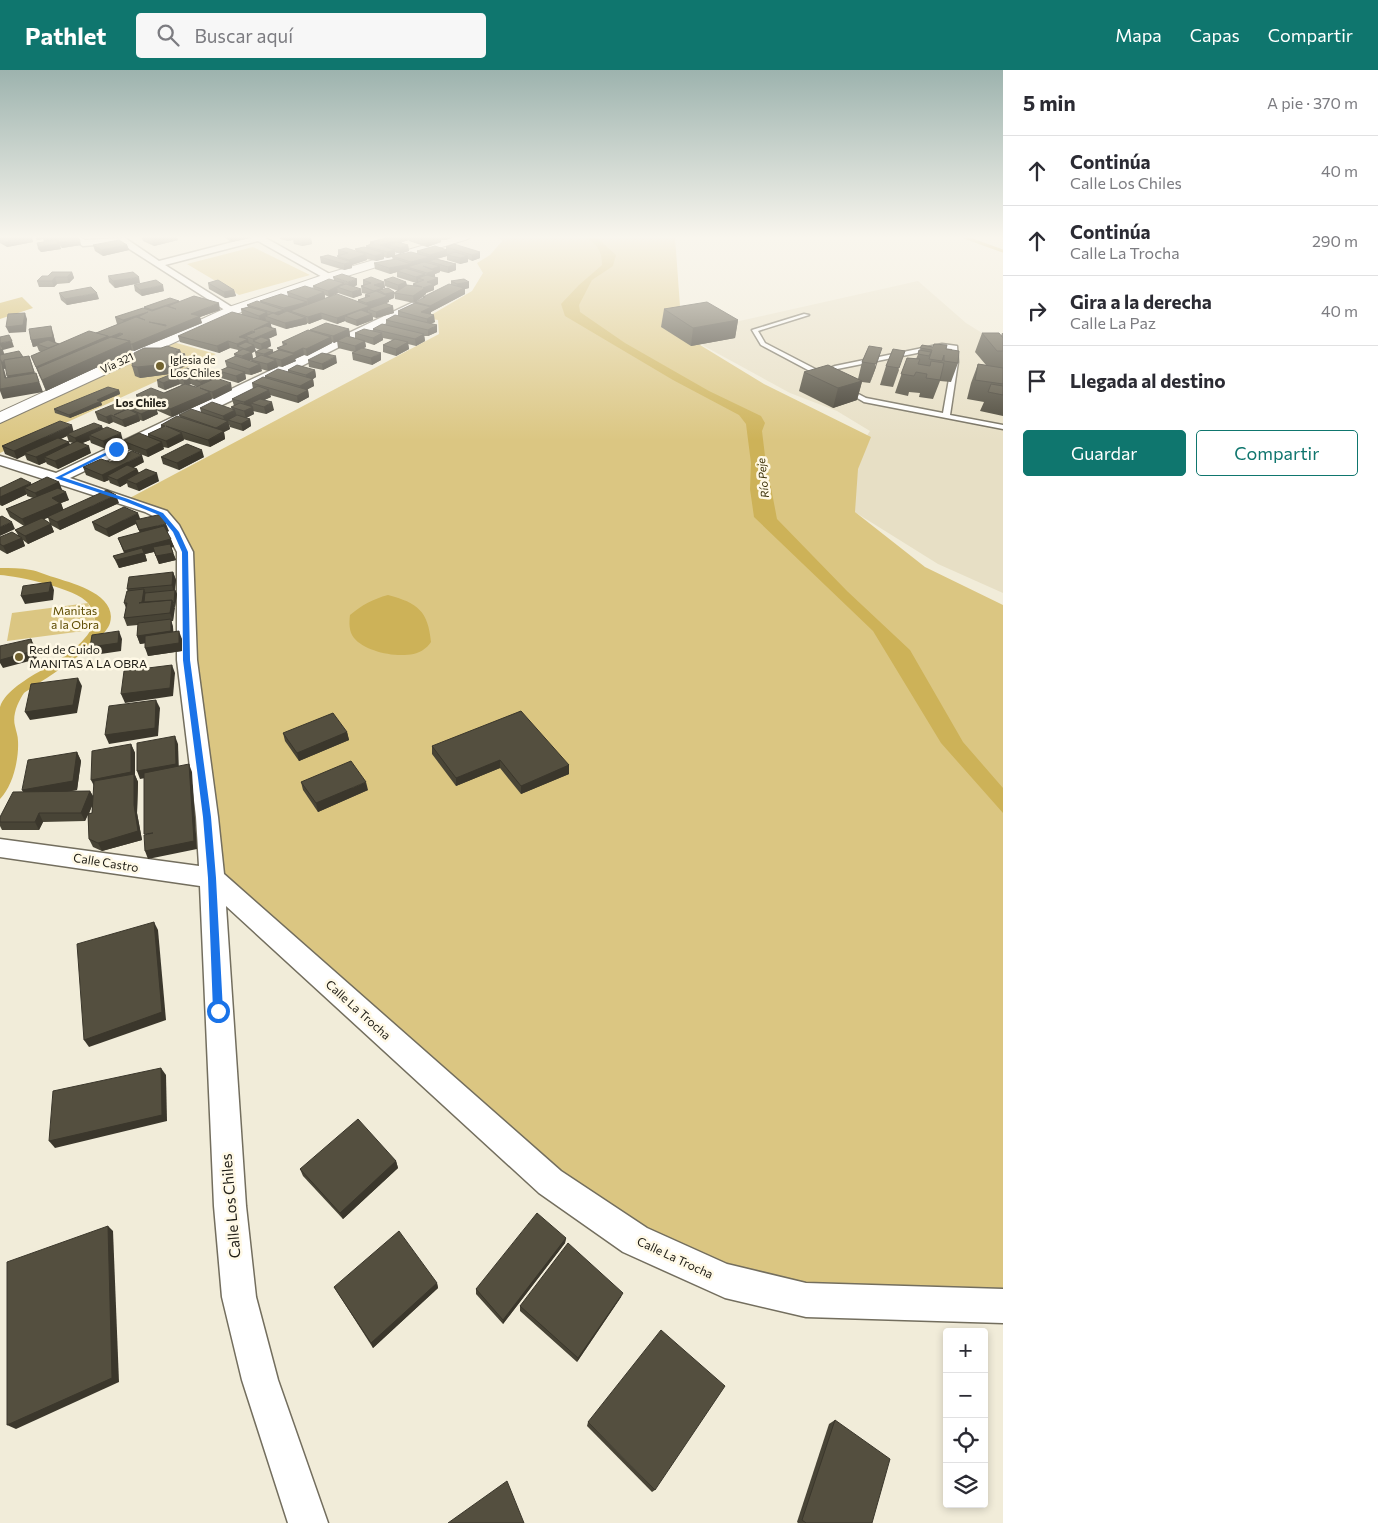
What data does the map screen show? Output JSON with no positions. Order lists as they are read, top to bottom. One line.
{"streets":{"street":["Vía 321","Calle Castro","Calle La Trocha","Calle Los Chiles"]},"crossings":[["Calle Castro","Calle La Trocha"],["Calle Castro","Calle Los Chiles"],["Calle La Trocha","Calle Los Chiles"]],"districts":["Los Chiles"],"water":["Río Peje"],"parks":["Manitas a la Obra"],"places":["Iglesia de Los Chiles","Red de Cuido MANITAS A LA OBRA"],"page":{"header":"Pathlet","search":"Buscar aquí","nav":["Mapa","Capas","Compartir"],"heading":["5 min","A pie · 370 m"],"list":[["Continúa","Calle Los Chiles","40 m"],["Continúa","Calle La Trocha","290 m"],["Gira a la derecha","Calle La Paz","40 m"],"Llegada al destino"],"buttons":["Guardar","Compartir"],"map_buttons":["+","−"]}}
